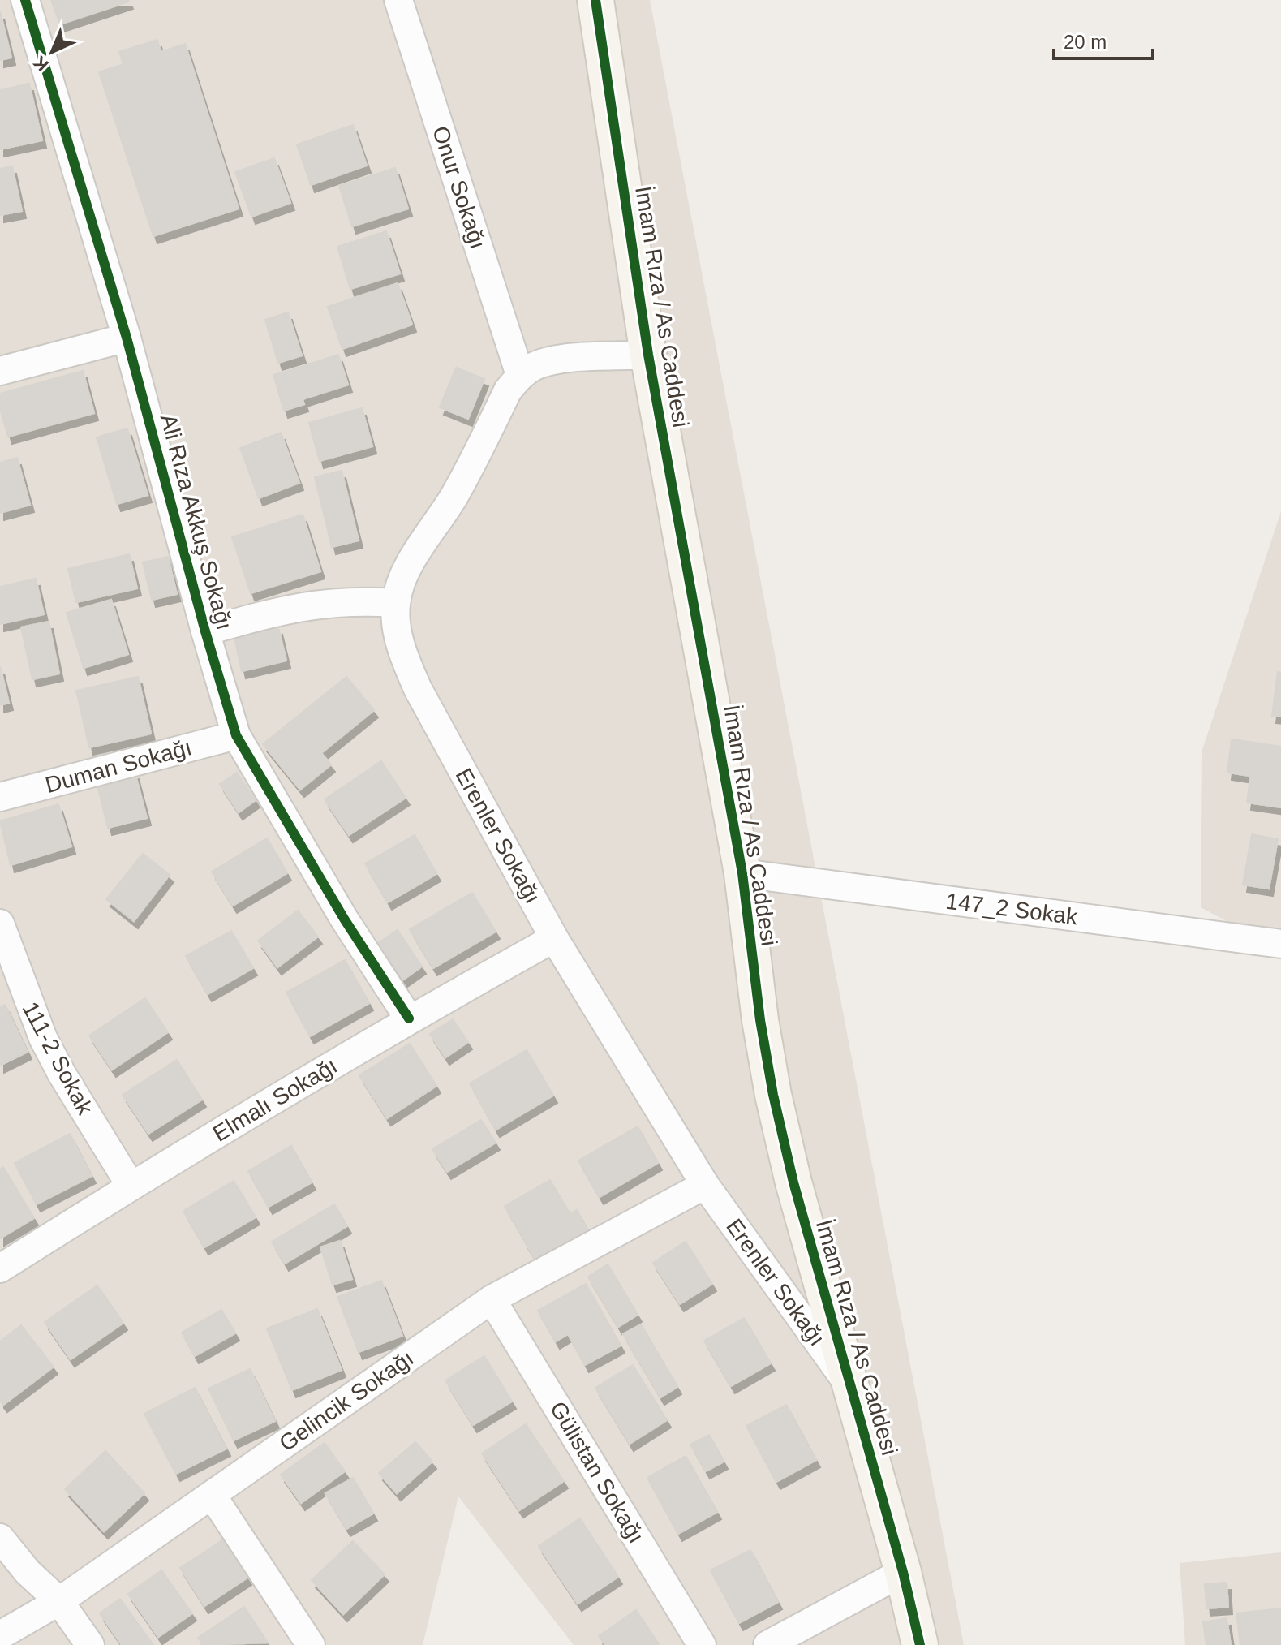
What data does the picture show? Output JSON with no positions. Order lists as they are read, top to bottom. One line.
{"streets":{"street":["Onur Sokağı","İmam Rıza / As Caddesi","Ali Rıza Akkuş Sokağı","Duman Sokağı","Erenler Sokağı","147_2 Sokak","111-2 Sokak","Elmalı Sokağı","Gelincik Sokağı","Gülistan Sokağı"]},"crossings":[["Onur Sokağı","Erenler Sokağı"],["İmam Rıza / As Caddesi","Erenler Sokağı"],["İmam Rıza / As Caddesi","147_2 Sokak"],["Ali Rıza Akkuş Sokağı","Duman Sokağı"],["Ali Rıza Akkuş Sokağı","Elmalı Sokağı"],["Erenler Sokağı","Elmalı Sokağı"],["Erenler Sokağı","Gelincik Sokağı"],["111-2 Sokak","Elmalı Sokağı"],["Gelincik Sokağı","Gülistan Sokağı"]],"scale_bar":"20 m","north":"bottom left"}
